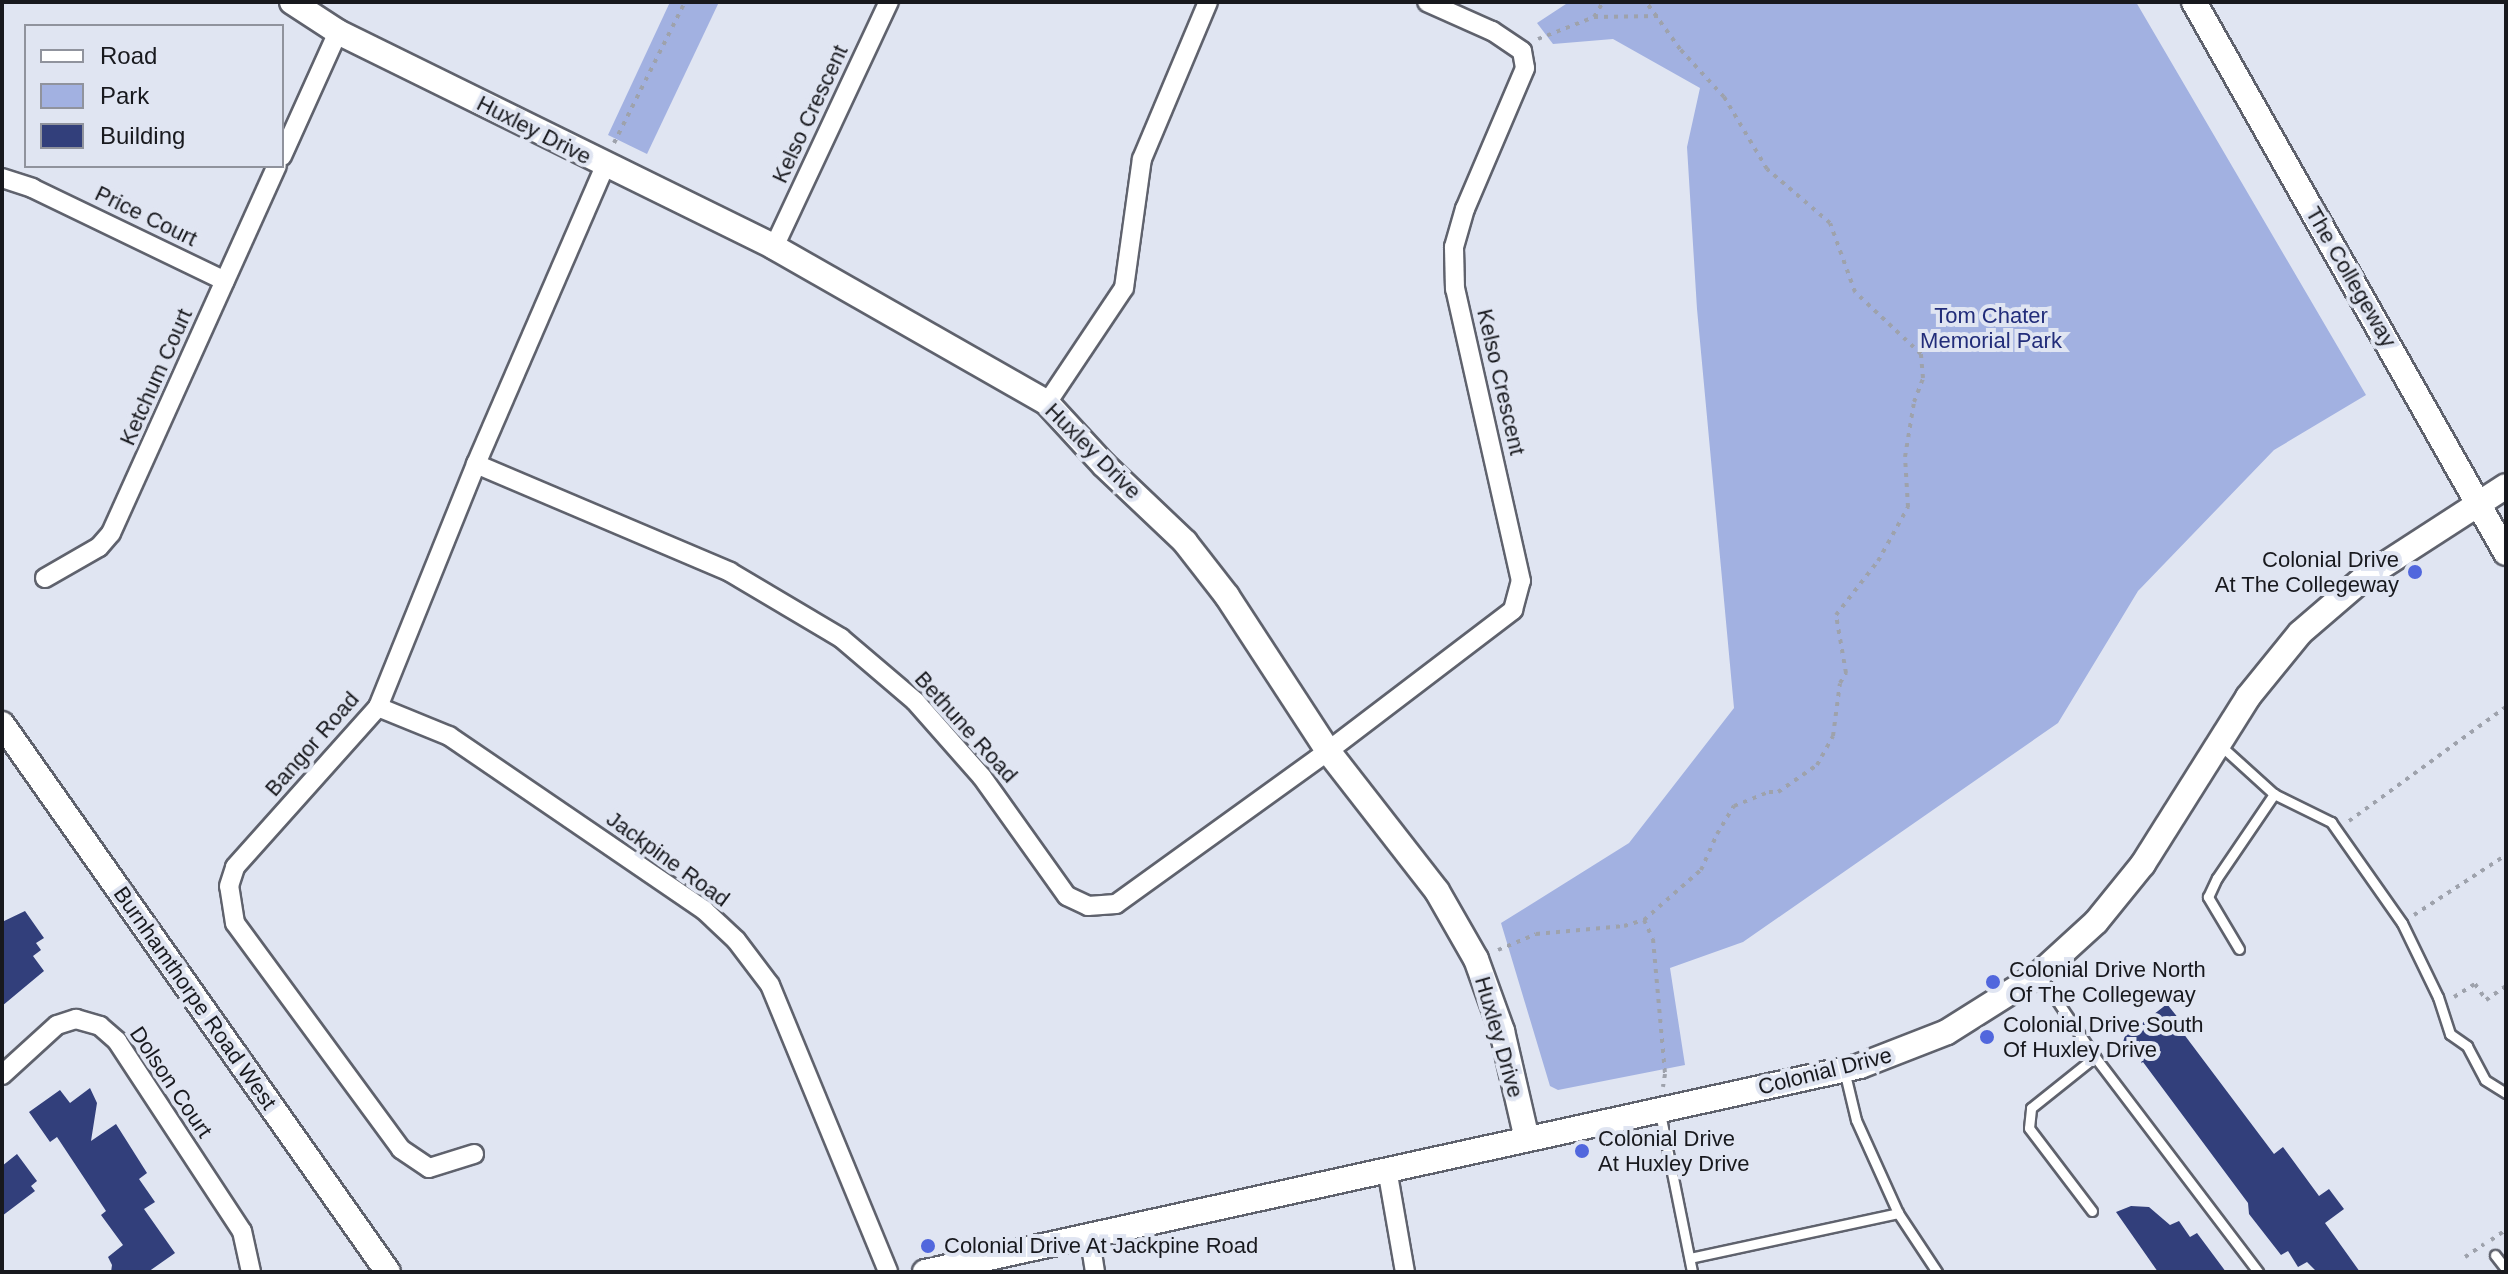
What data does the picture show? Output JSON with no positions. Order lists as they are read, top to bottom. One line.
{"streets":{"street":["Kelso Crescent","Huxley Drive","Price Court","The Collegeway","Ketchum Court","Bethune Road","Bangor Road","Jackpine Road","Burnhamthorpe Road West","Colonial Drive","Dolson Court"]},"crossings":[["Kelso Crescent","Huxley Drive"],["Kelso Crescent","Bethune Road"],["Huxley Drive","Bethune Road"],["Huxley Drive","Bangor Road"],["Huxley Drive","Colonial Drive"],["Price Court","Ketchum Court"],["The Collegeway","Colonial Drive"],["Bethune Road","Bangor Road"],["Bangor Road","Jackpine Road"]],"parks":["Tom Chater Memorial Park"],"places":["Colonial Drive At The Collegeway","Colonial Drive North Of The Collegeway","Colonial Drive South Of Huxley Drive","Colonial Drive At Huxley Drive","Colonial Drive At Jackpine Road"],"legend":["Road","Park","Building"]}
